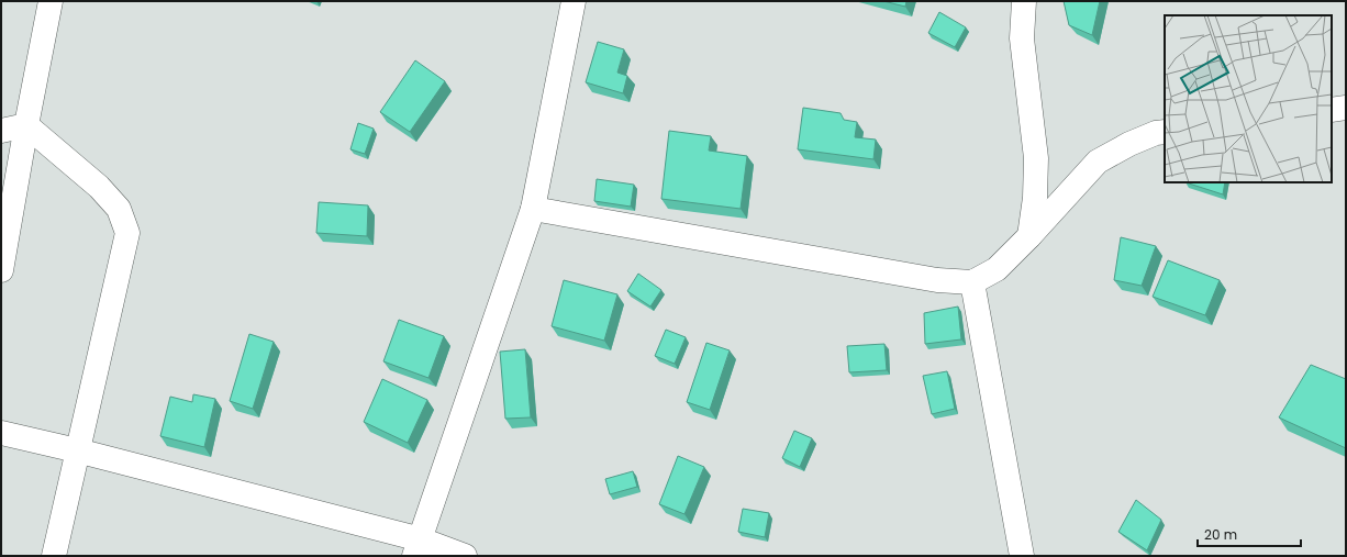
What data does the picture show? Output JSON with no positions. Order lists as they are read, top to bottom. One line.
{"scale_bar":"20 m"}
